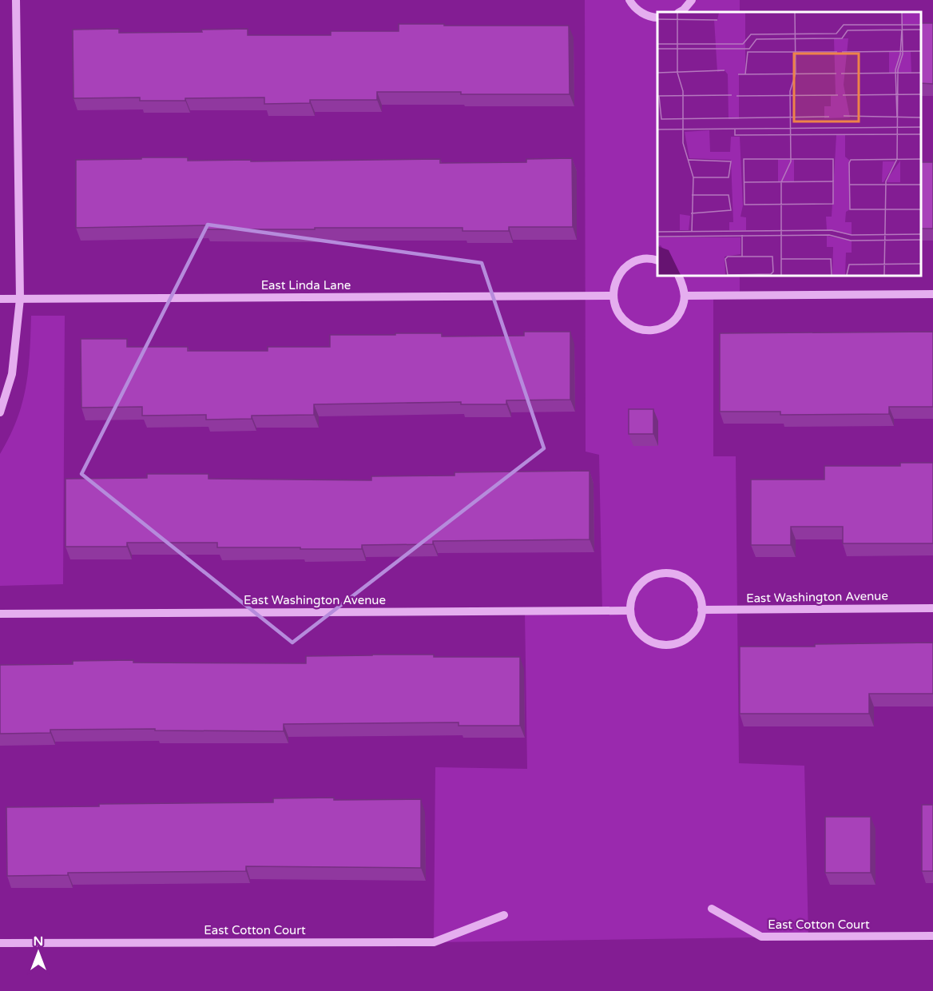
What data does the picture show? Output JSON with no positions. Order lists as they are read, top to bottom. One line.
{"streets":{"street":["East Linda Lane","East Washington Avenue","East Cotton Court"]},"north":"top"}
